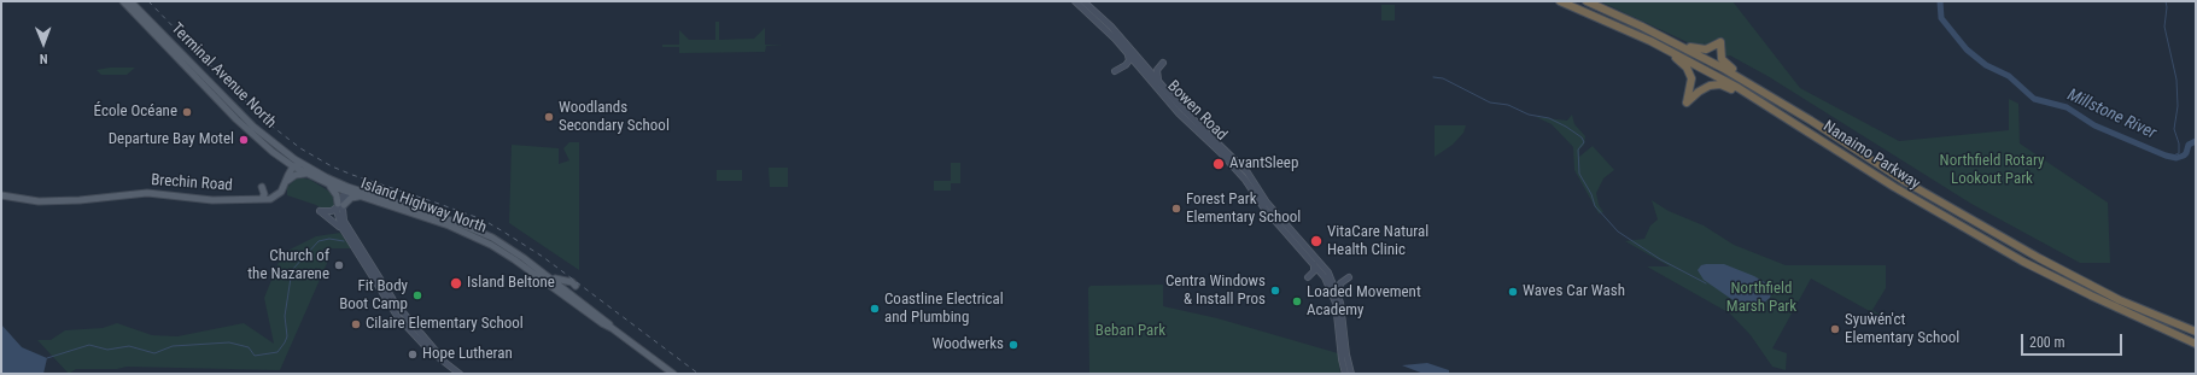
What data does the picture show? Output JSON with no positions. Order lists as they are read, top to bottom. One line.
{"streets":{"highway":["Nanaimo Parkway"],"main road":["Terminal Avenue North","Bowen Road","Brechin Road","Island Highway North"]},"crossings":[["Terminal Avenue North","Brechin Road"],["Terminal Avenue North","Island Highway North"],["Brechin Road","Island Highway North"]],"water":["Millstone River"],"parks":["Northfield Rotary Lookout Park","Northfield Marsh Park","Beban Park"],"places":["École Océane","Woodlands Secondary School","Departure Bay Motel","AvantSleep","Forest Park Elementary School","VitaCare Natural Health Clinic","Church of the Nazarene","Island Beltone","Centra Windows & Install Pros","Waves Car Wash","Fit Body Boot Camp","Loaded Movement Academy","Coastline Electrical and Plumbing","Cilaire Elementary School","Syuẁén'ct Elementary School","Woodwerks","Hope Lutheran"],"scale_bar":"200 m","north":"bottom"}
